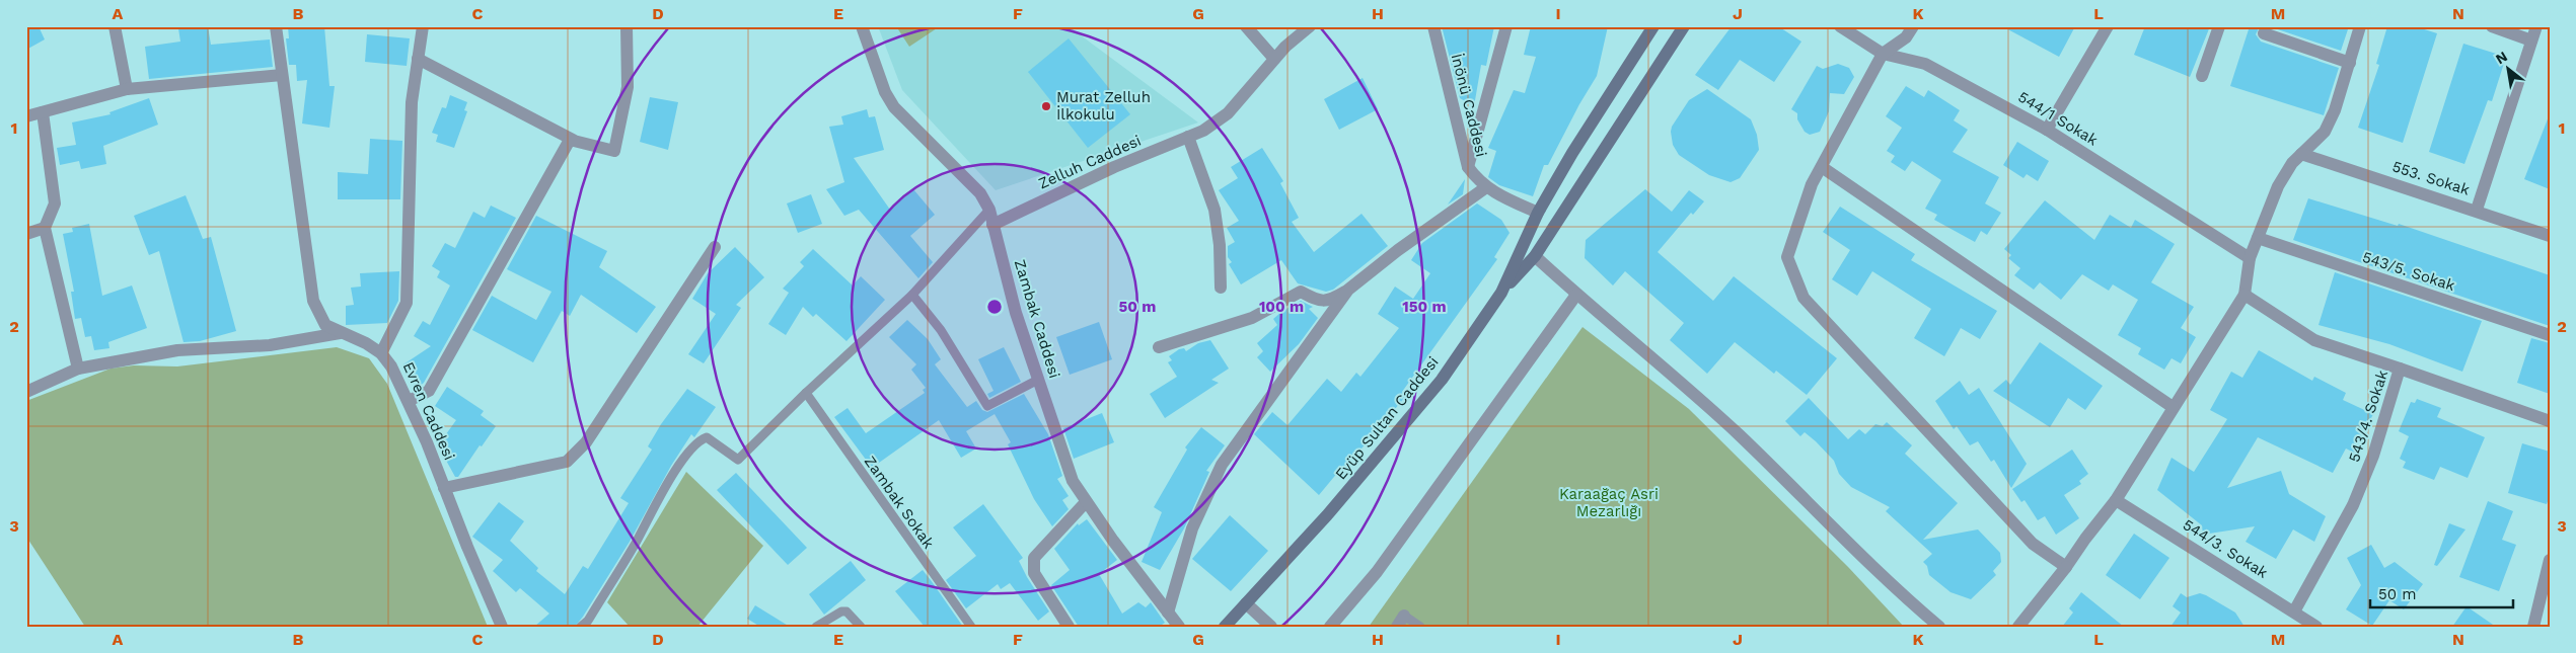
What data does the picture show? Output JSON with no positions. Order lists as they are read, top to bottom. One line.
{"streets":{"main road":["Eyüp Sultan Caddesi"],"street":["İnönü Caddesi","544/1 Sokak","Zelluh Caddesi","553. Sokak","543/5. Sokak","Zambak Caddesi","Evren Caddesi","543/4. Sokak","544/3. Sokak"],"lane":["Zambak Sokak"]},"crossings":[["İnönü Caddesi","Eyüp Sultan Caddesi"],["Zelluh Caddesi","Zambak Caddesi"],["543/4. Sokak","544/3. Sokak"]],"parks":["Karaağaç Asri Mezarlığı"],"places":["Murat Zelluh İlkokulu"],"scale_bar":"50 m","north":"top left","grid":{"columns":["A","B","C","D","E","F","G","H","I","J","K","L","M","N"],"rows":["1","2","3"]},"rings":["50 m","100 m","150 m"]}
